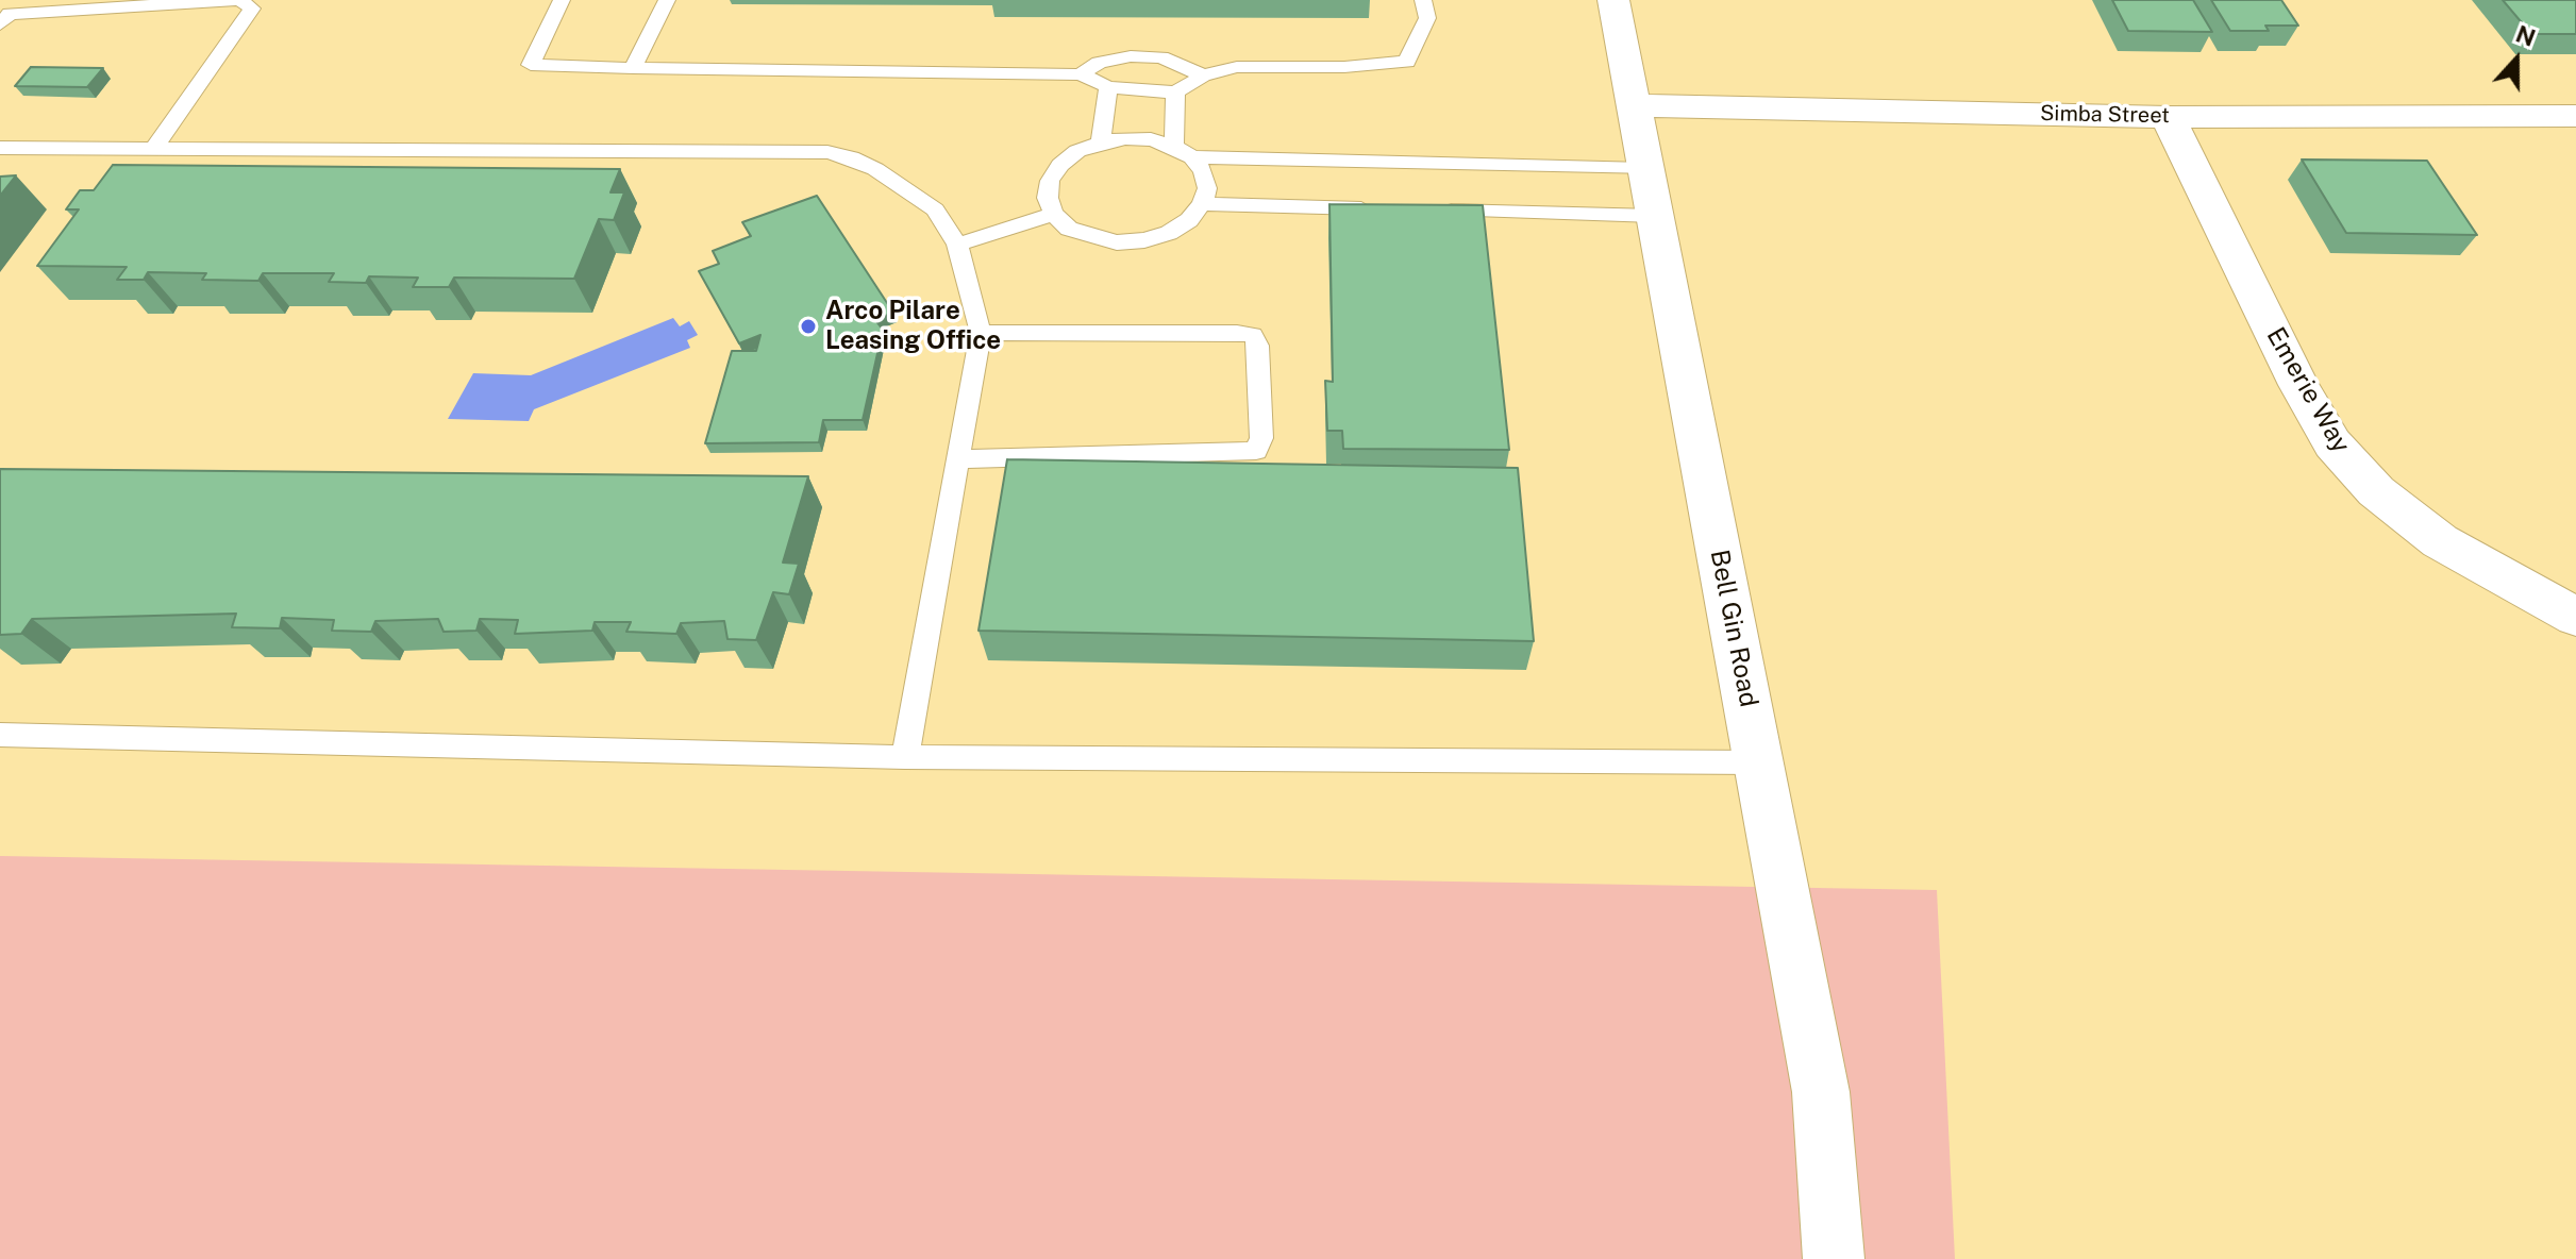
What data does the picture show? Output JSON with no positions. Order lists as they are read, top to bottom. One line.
{"streets":{"street":["Simba Street","Emerie Way","Bell Gin Road"]},"crossings":[["Simba Street","Emerie Way"],["Simba Street","Bell Gin Road"]],"places":["Arco Pilare Leasing Office"],"north":"top"}
